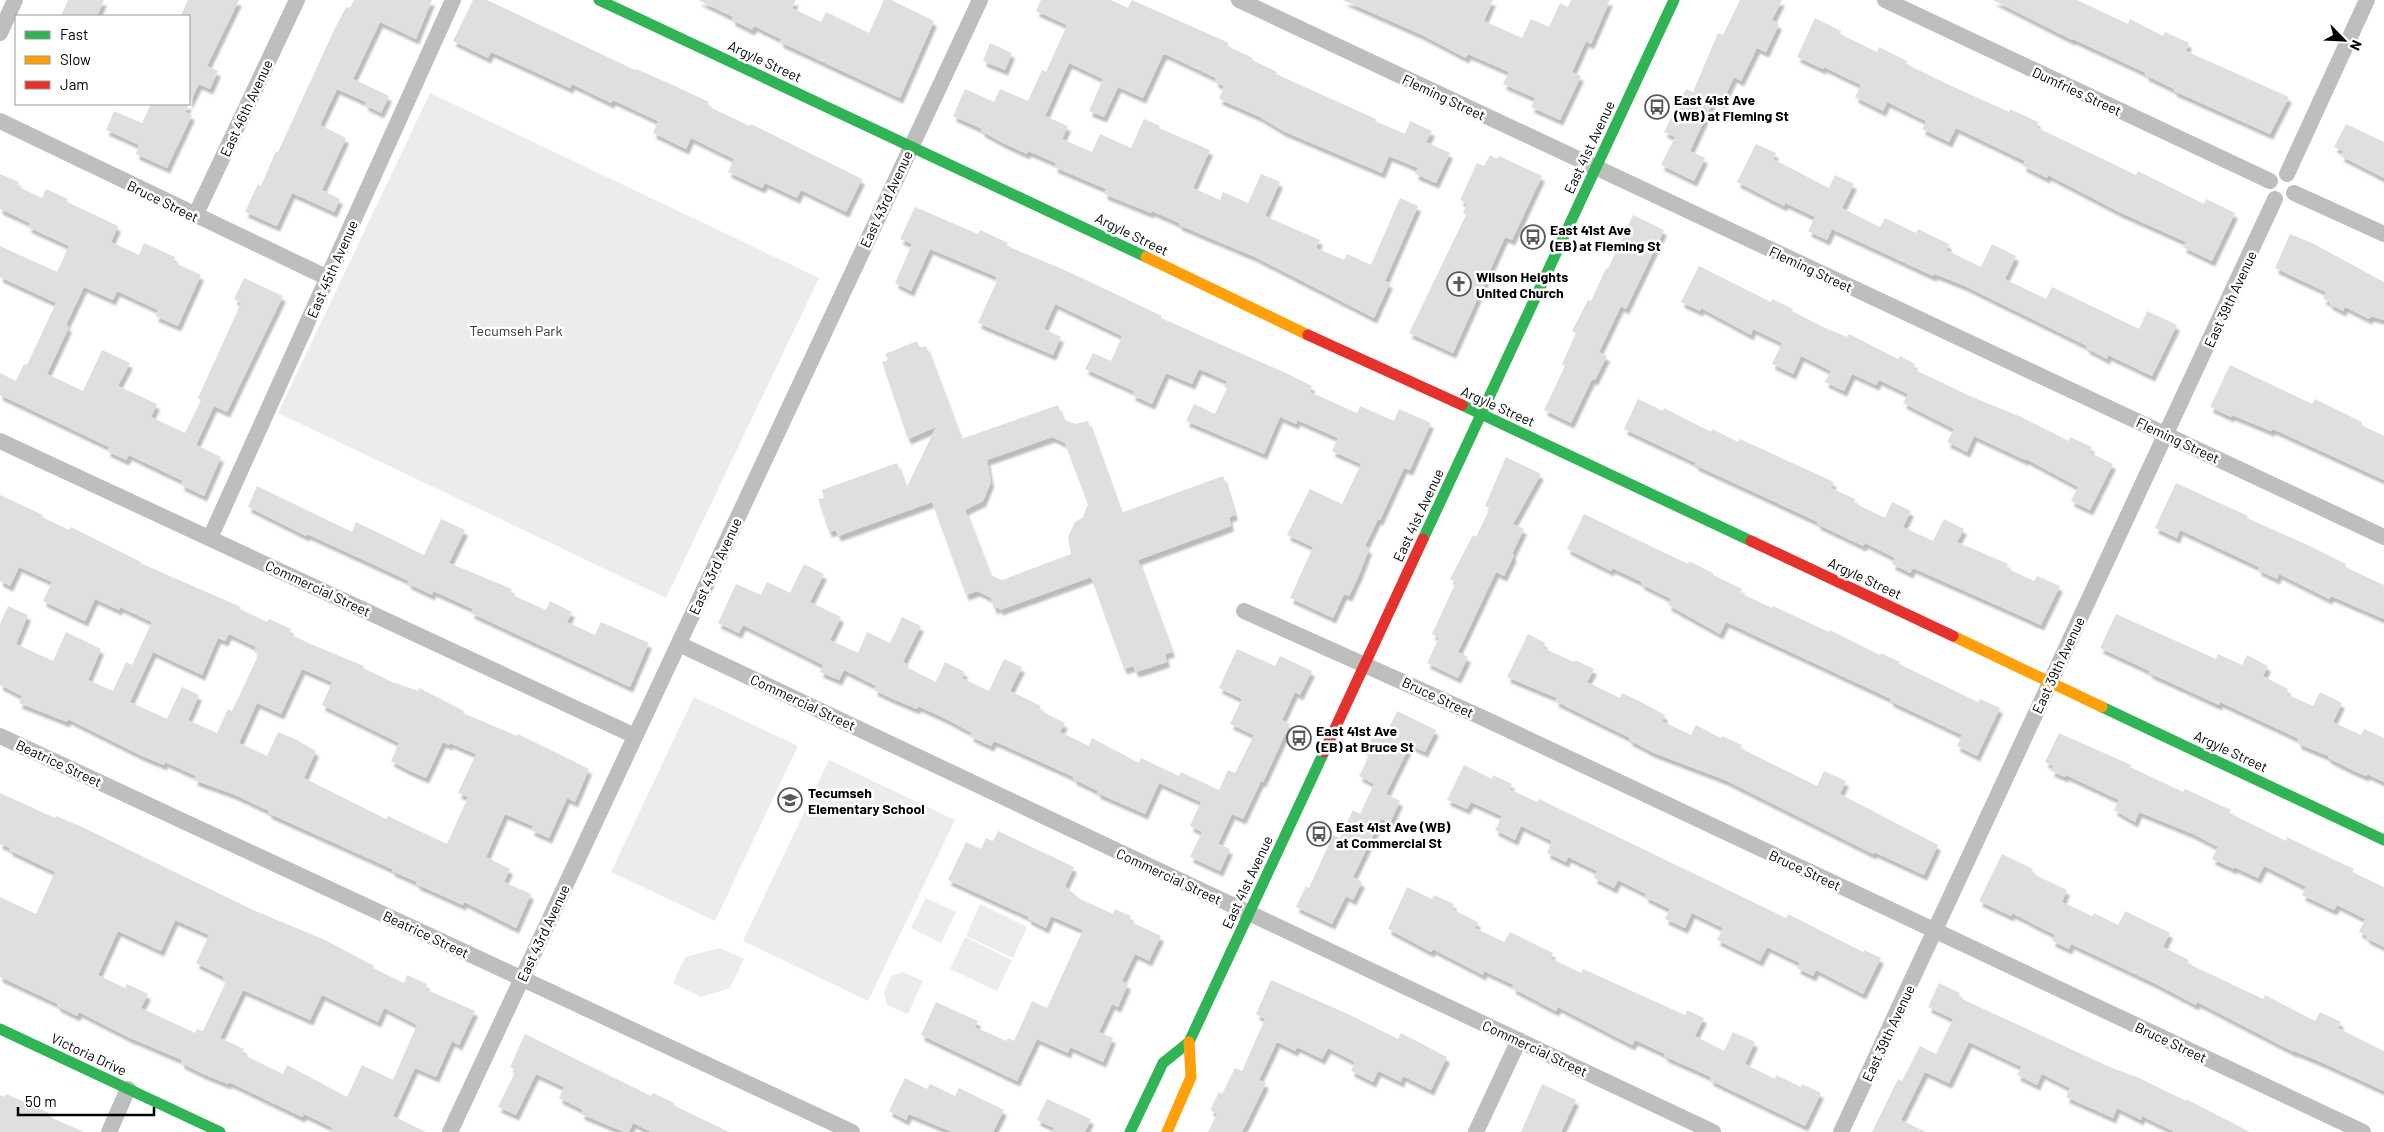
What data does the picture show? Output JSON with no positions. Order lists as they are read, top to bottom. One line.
{"streets":{"street":["Argyle Street","Dumfries Street","Fleming Street","East 46th Avenue","East 41st Avenue","East 43rd Avenue","Bruce Street","East 45th Avenue","East 39th Avenue","Commercial Street","Beatrice Street","Victoria Drive"]},"crossings":[["Argyle Street","East 41st Avenue"],["Argyle Street","East 43rd Avenue"],["Argyle Street","East 39th Avenue"],["Dumfries Street","East 39th Avenue"],["Fleming Street","East 41st Avenue"],["Fleming Street","East 39th Avenue"],["East 46th Avenue","Bruce Street"],["East 41st Avenue","Bruce Street"],["East 41st Avenue","Commercial Street"],["East 43rd Avenue","Commercial Street"],["East 43rd Avenue","Beatrice Street"],["Bruce Street","East 45th Avenue"],["Bruce Street","East 39th Avenue"],["East 45th Avenue","Commercial Street"]],"parks":["Tecumseh Park"],"places":{"bus stop":["East 41st Ave (WB) at Fleming St","East 41st Ave (EB) at Fleming St","East 41st Ave (EB) at Bruce St","East 41st Ave (WB) at Commercial St"],"church":["Wilson Heights United Church"],"school or university":["Tecumseh Elementary School"]},"legend":["Fast","Slow","Jam"],"scale_bar":"50 m","north":"bottom right"}
